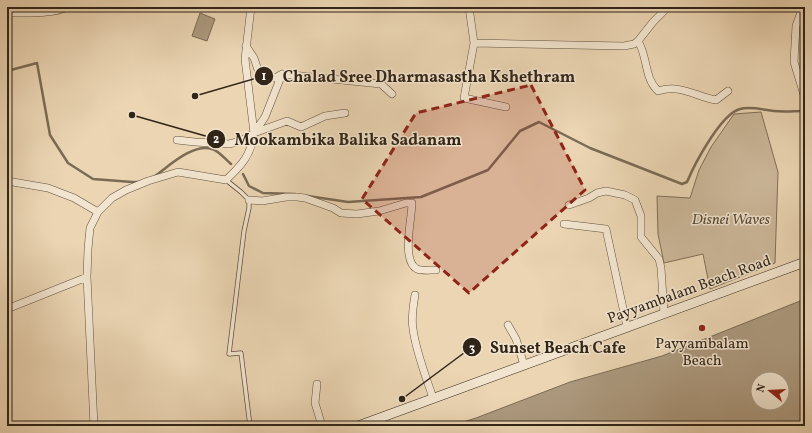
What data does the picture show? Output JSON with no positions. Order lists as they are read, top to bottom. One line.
{"streets":{"main road":["Payyambalam Beach Road"]},"parks":["Disnei Waves"],"places":["Chalad Sree Dharmasastha Kshethram","Mookambika Balika Sadanam","Payyambalam Beach","Sunset Beach Cafe"],"north":"left"}
